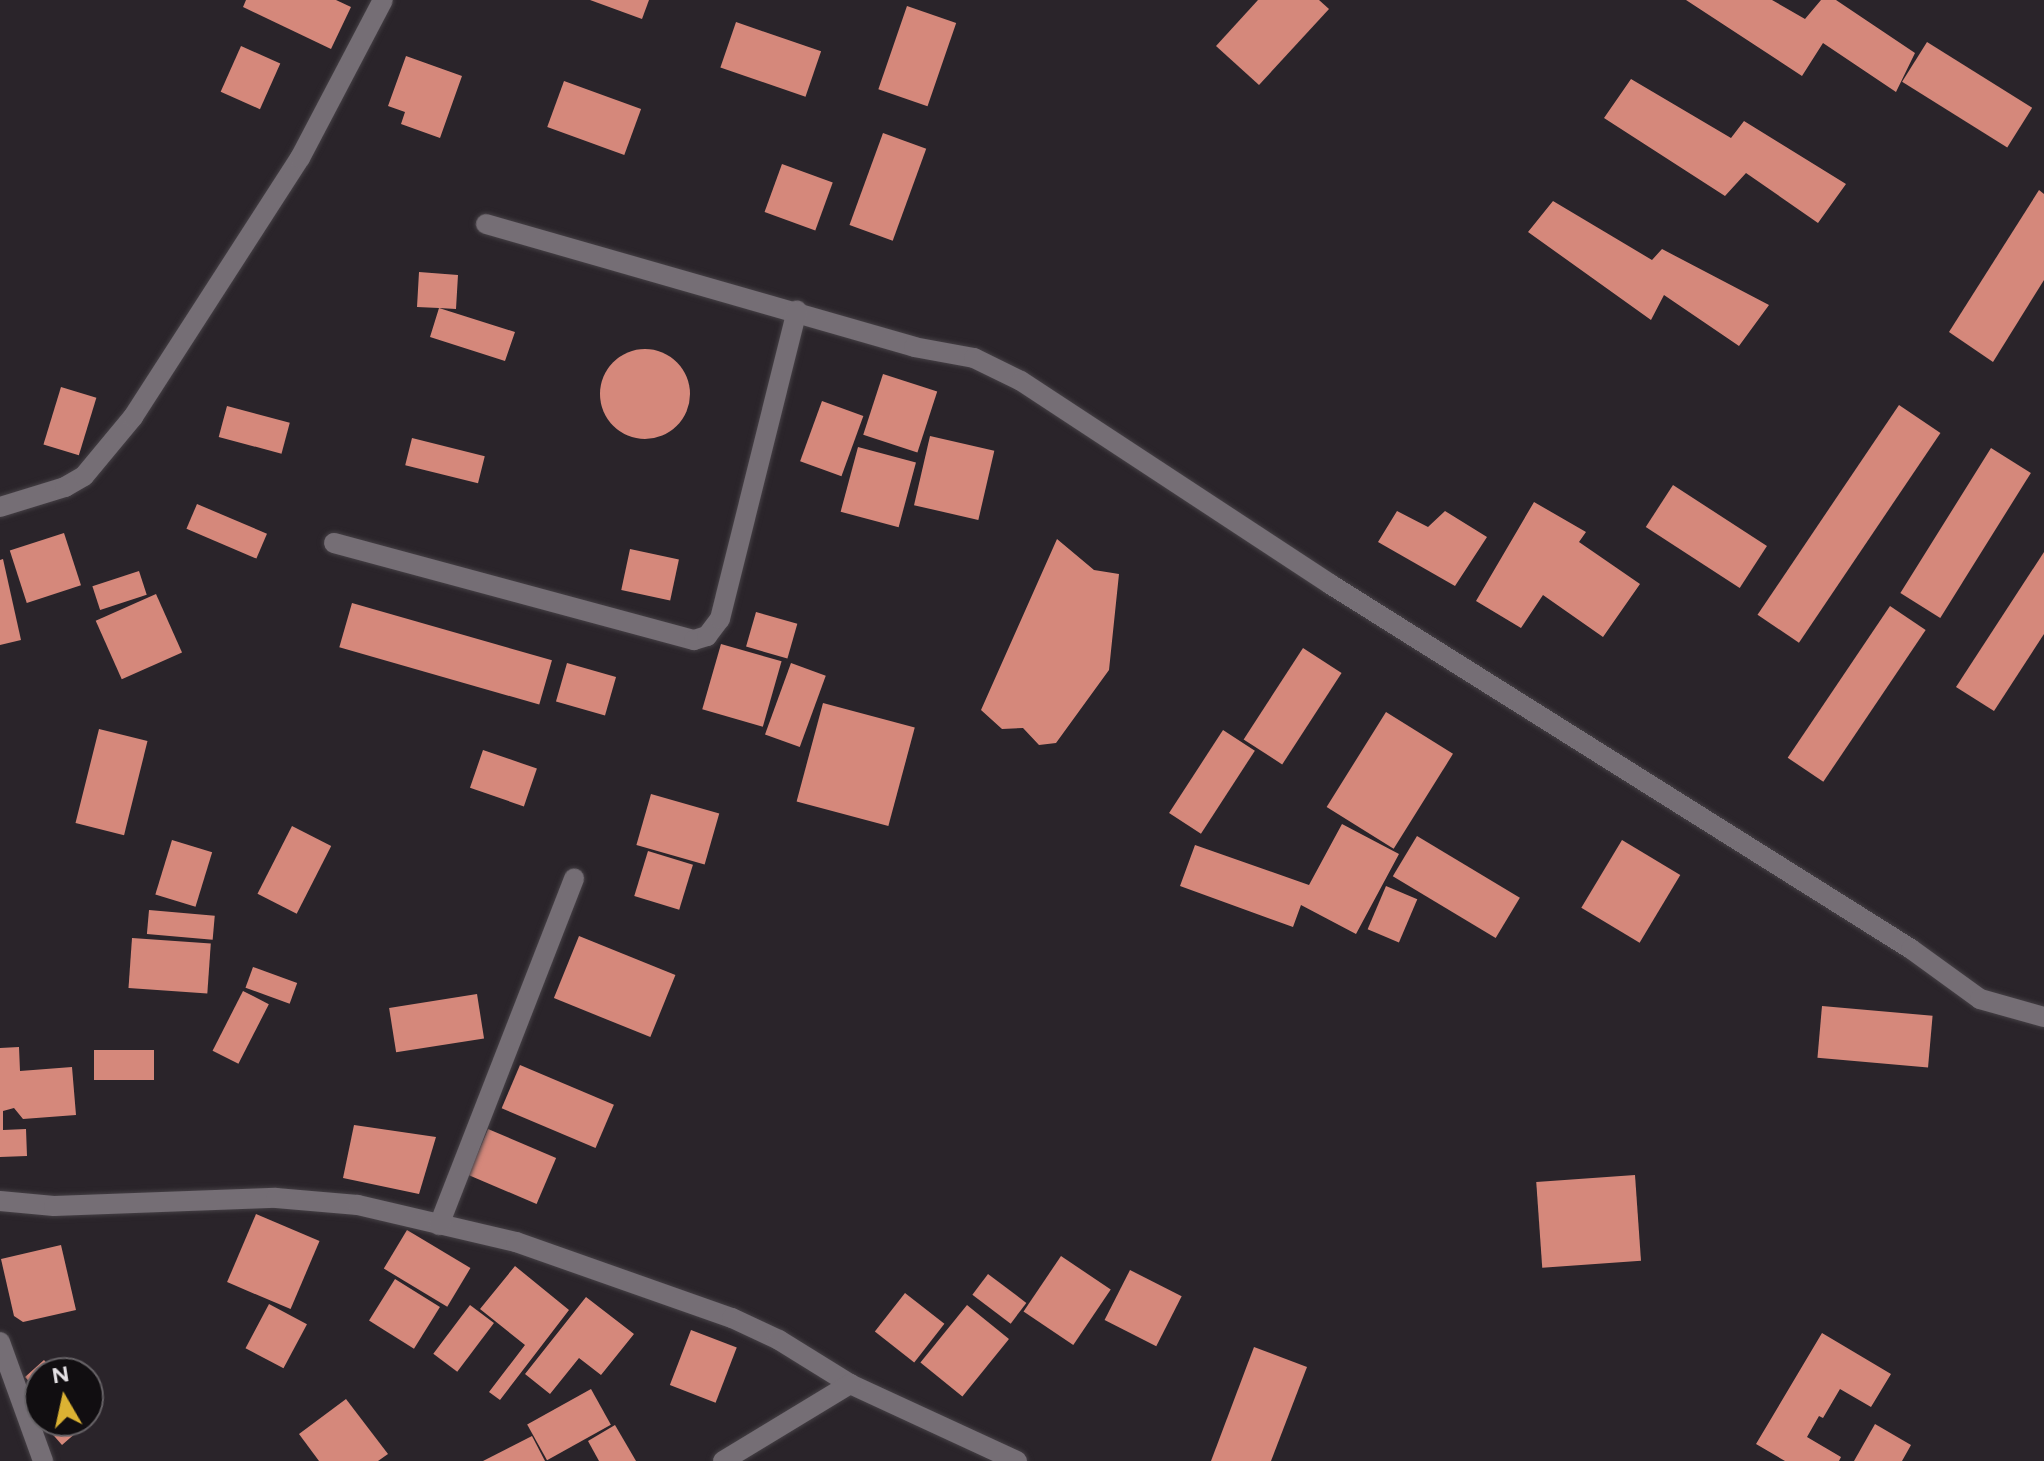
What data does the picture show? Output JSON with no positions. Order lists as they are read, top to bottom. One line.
{"north":"top"}
